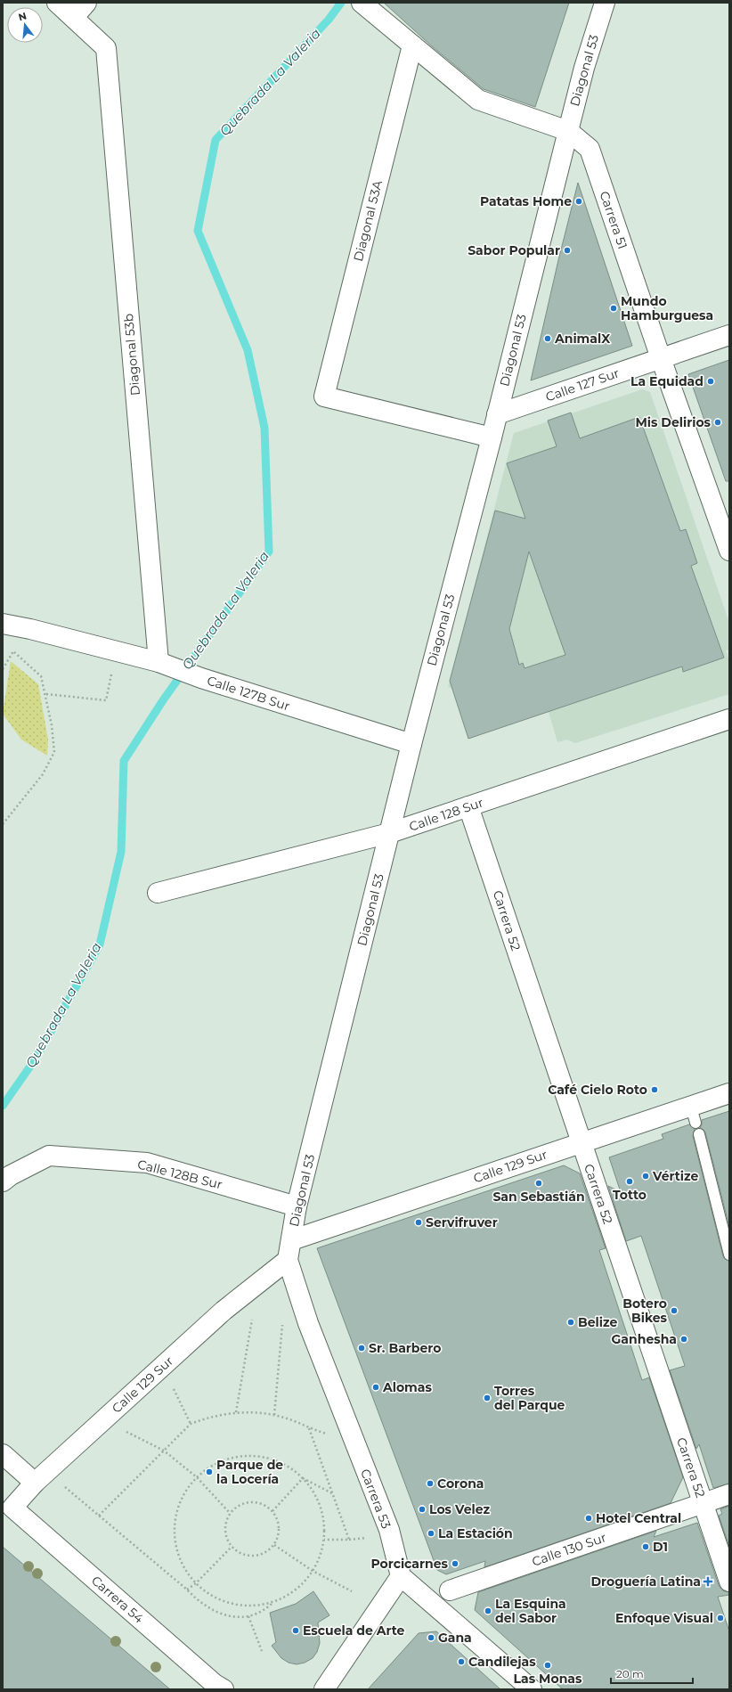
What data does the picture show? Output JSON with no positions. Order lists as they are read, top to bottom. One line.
{"streets":{"street":["Diagonal 53","Carrera 51","Diagonal 53A","Diagonal 53b","Calle 127 Sur","Calle 127B Sur","Calle 128 Sur","Carrera 52","Calle 129 Sur","Calle 128B Sur","Carrera 53","Calle 130 Sur","Carrera 54"]},"crossings":[["Diagonal 53","Carrera 51"],["Diagonal 53","Diagonal 53A"],["Diagonal 53","Calle 127 Sur"],["Diagonal 53","Calle 127B Sur"],["Diagonal 53","Calle 128 Sur"],["Diagonal 53","Calle 129 Sur"],["Diagonal 53","Calle 128B Sur"],["Diagonal 53","Carrera 53"],["Carrera 51","Diagonal 53A"],["Carrera 51","Calle 127 Sur"],["Diagonal 53b","Calle 127B Sur"],["Calle 128 Sur","Carrera 52"],["Carrera 52","Calle 129 Sur"],["Carrera 52","Calle 130 Sur"],["Calle 129 Sur","Carrera 53"],["Calle 129 Sur","Carrera 54"]],"water":["Quebrada La Valeria"],"places":{"other":["Patatas Home","Sabor Popular","Mundo Hamburguesa","AnimalX","La Equidad","Mis Delirios","Café Cielo Roto","Vértize","Totto","San Sebastián","Servifruver","Botero Bikes","Belize","Ganhesha","Sr. Barbero","Alomas","Torres del Parque","Parque de la Locería","Corona","Los Velez","Hotel Central","La Estación","D1","Porcicarnes","La Esquina del Sabor","Enfoque Visual","Escuela de Arte","Gana","Candilejas","Las Monas"],"health":["Droguería Latina"]},"scale_bar":"20 m","north":"top"}
